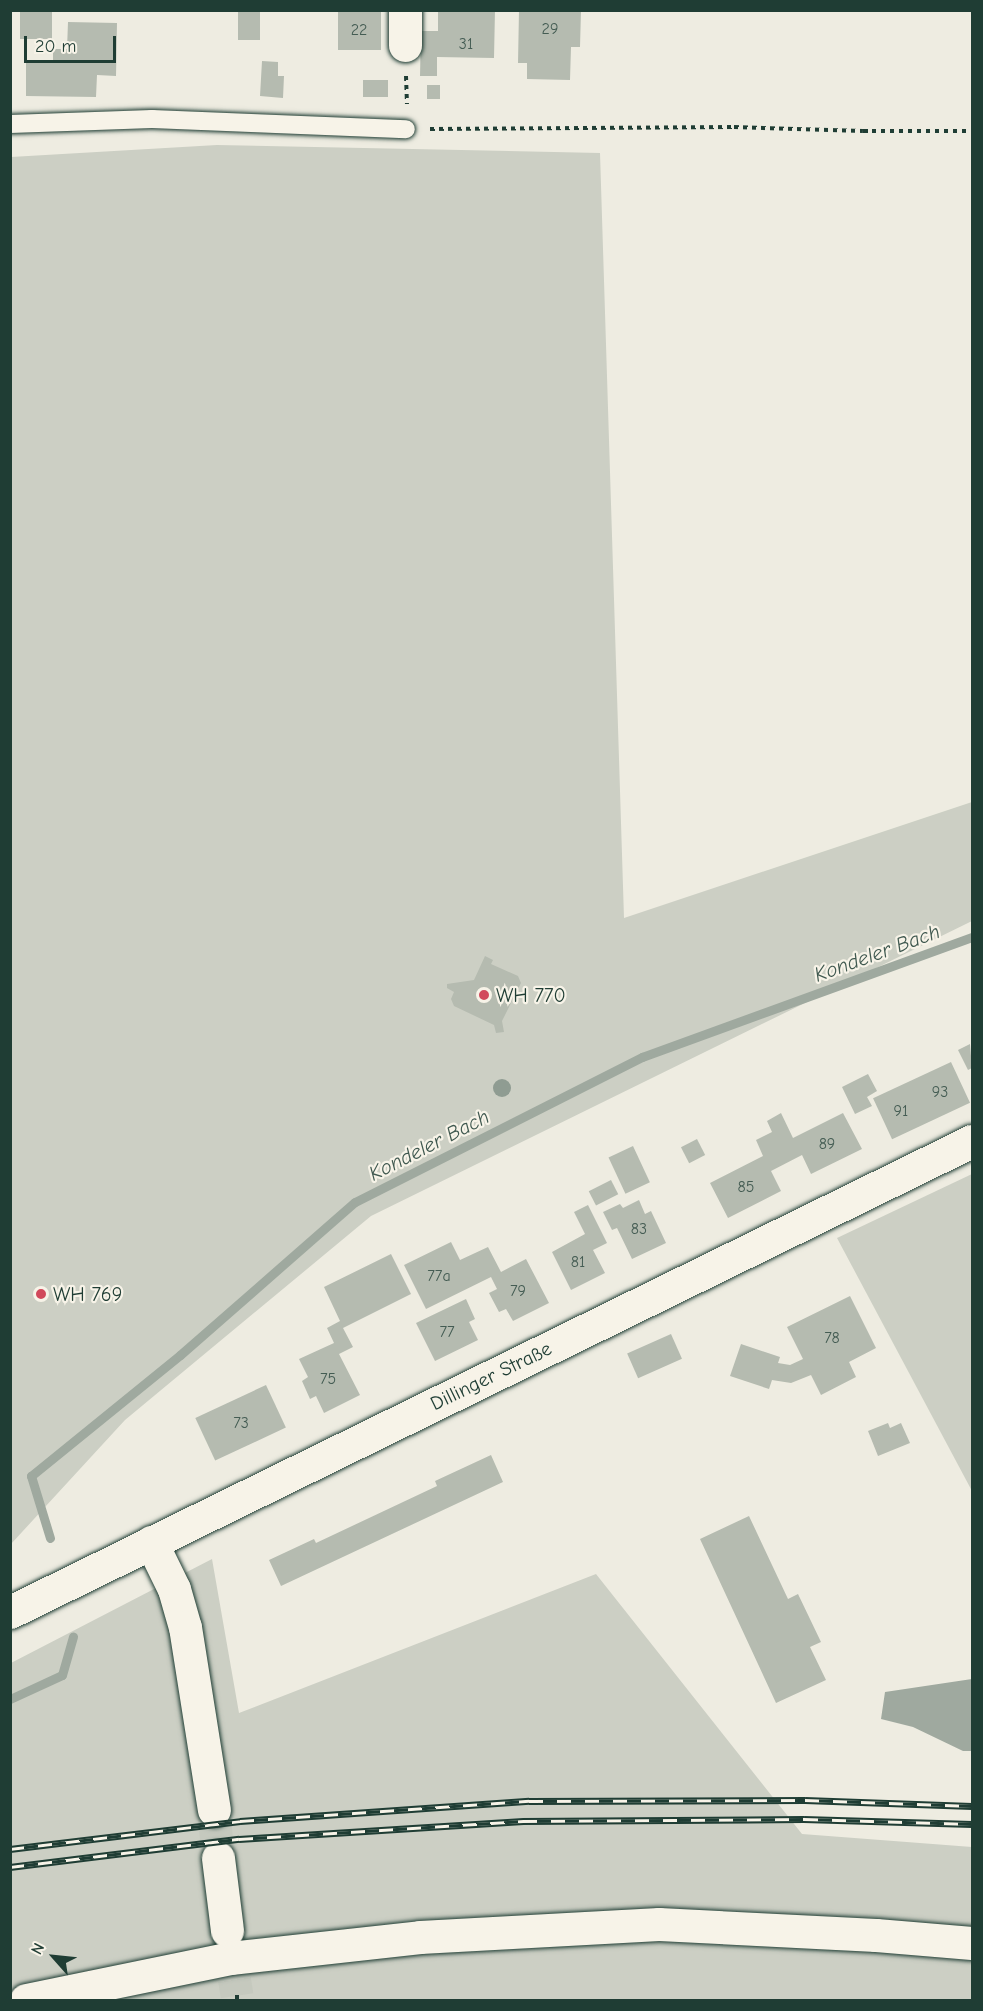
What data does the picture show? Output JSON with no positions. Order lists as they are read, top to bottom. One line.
{"streets":{"street":["Dillinger Straße"]},"water":["Kondeler Bach"],"places":["WH 770","WH 769"],"house_numbers":["29","22","31","93","91","89","85","83","81","77a","79","77","78","75","73"],"scale_bar":"20 m","north":"top left"}
